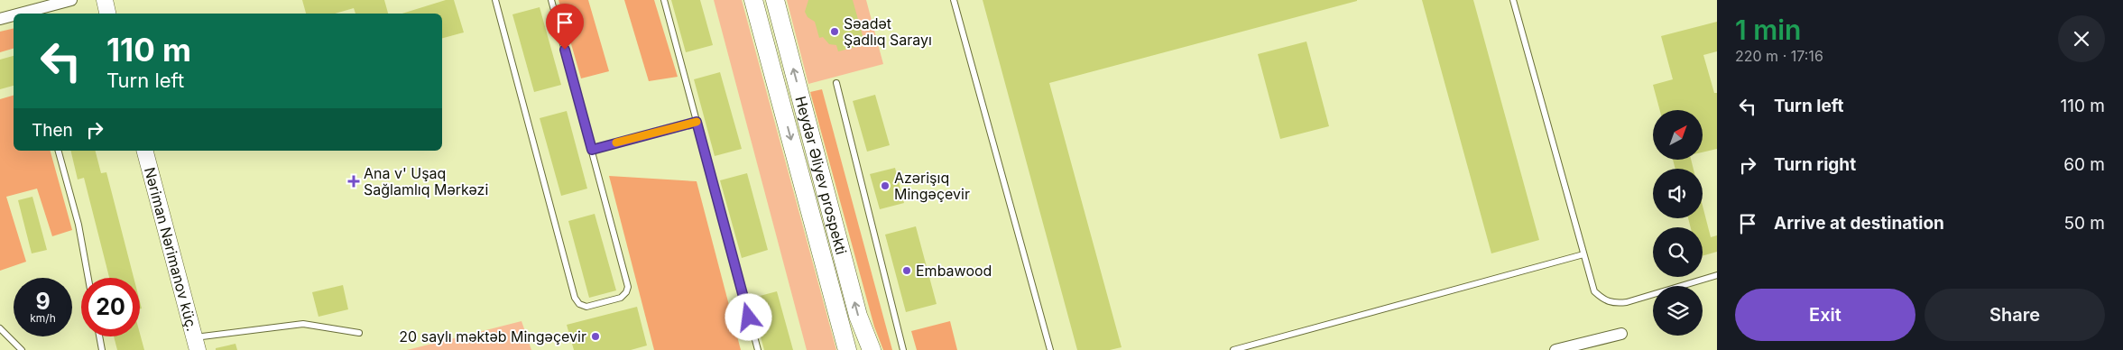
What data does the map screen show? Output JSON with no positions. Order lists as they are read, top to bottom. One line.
{"streets":{"main road":["Heydər Əliyev prospekti"],"street":["Nəriman Nərimanov küç."]},"places":{"other":["Səadət Şadlıq Sarayı","Azərişıq Mingəçevir","Embawood","20 saylı məktəb Mingəçevir"],"health":["Ana v' Uşaq Sağlamlıq Mərkəzi"]},"north":"top right","page":{"heading":["1 min","220 m · 17:16"],"turn":["110 m","Turn left"],"list":[{"name":"Turn left","value":"110 m"},{"name":"Turn right","value":"60 m"},{"name":"Arrive at destination","value":"50 m"}],"then":"Then","speed":"9 km/h","limit":"20","buttons":["Exit","Share"]}}
